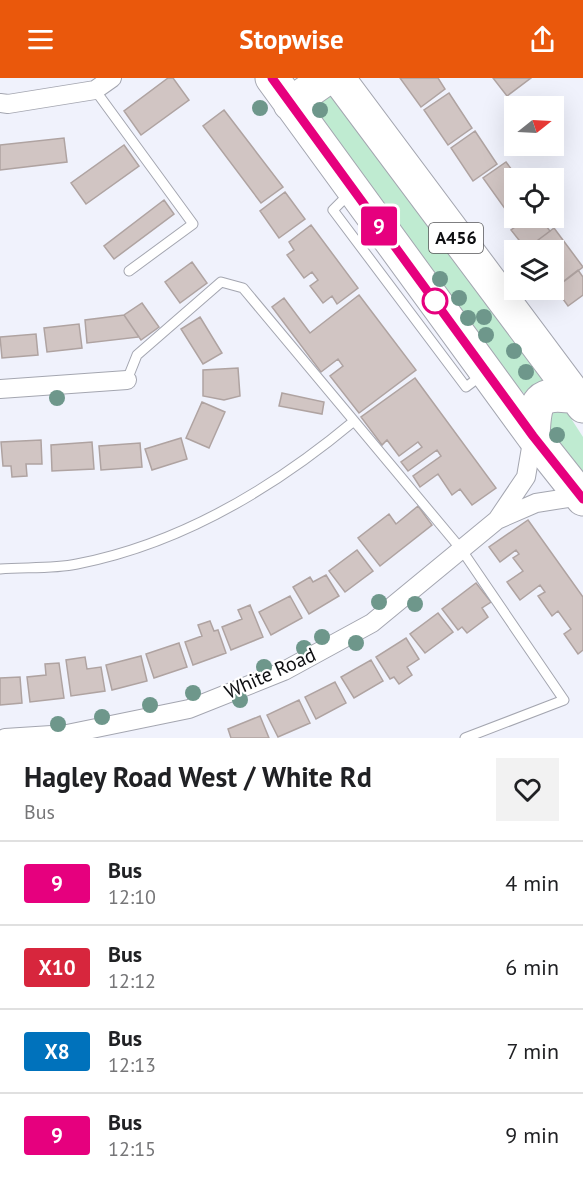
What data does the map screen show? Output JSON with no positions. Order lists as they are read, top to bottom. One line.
{"streets":{"highway":["A456"],"street":["White Road"]},"crossings":[["A456","White Road"]],"lines":["bus line 9"],"north":"right","page":{"header":"Stopwise","on_map":"9","heading":["Hagley Road West / White Rd","Bus"],"list":[{"mark":"9","name":"Bus","note":"12:10","value":"4 min"},{"mark":"X10","name":"Bus","note":"12:12","value":"6 min"},{"mark":"X8","name":"Bus","note":"12:13","value":"7 min"},{"mark":"9","name":"Bus","note":"12:15","value":"9 min"}]}}
